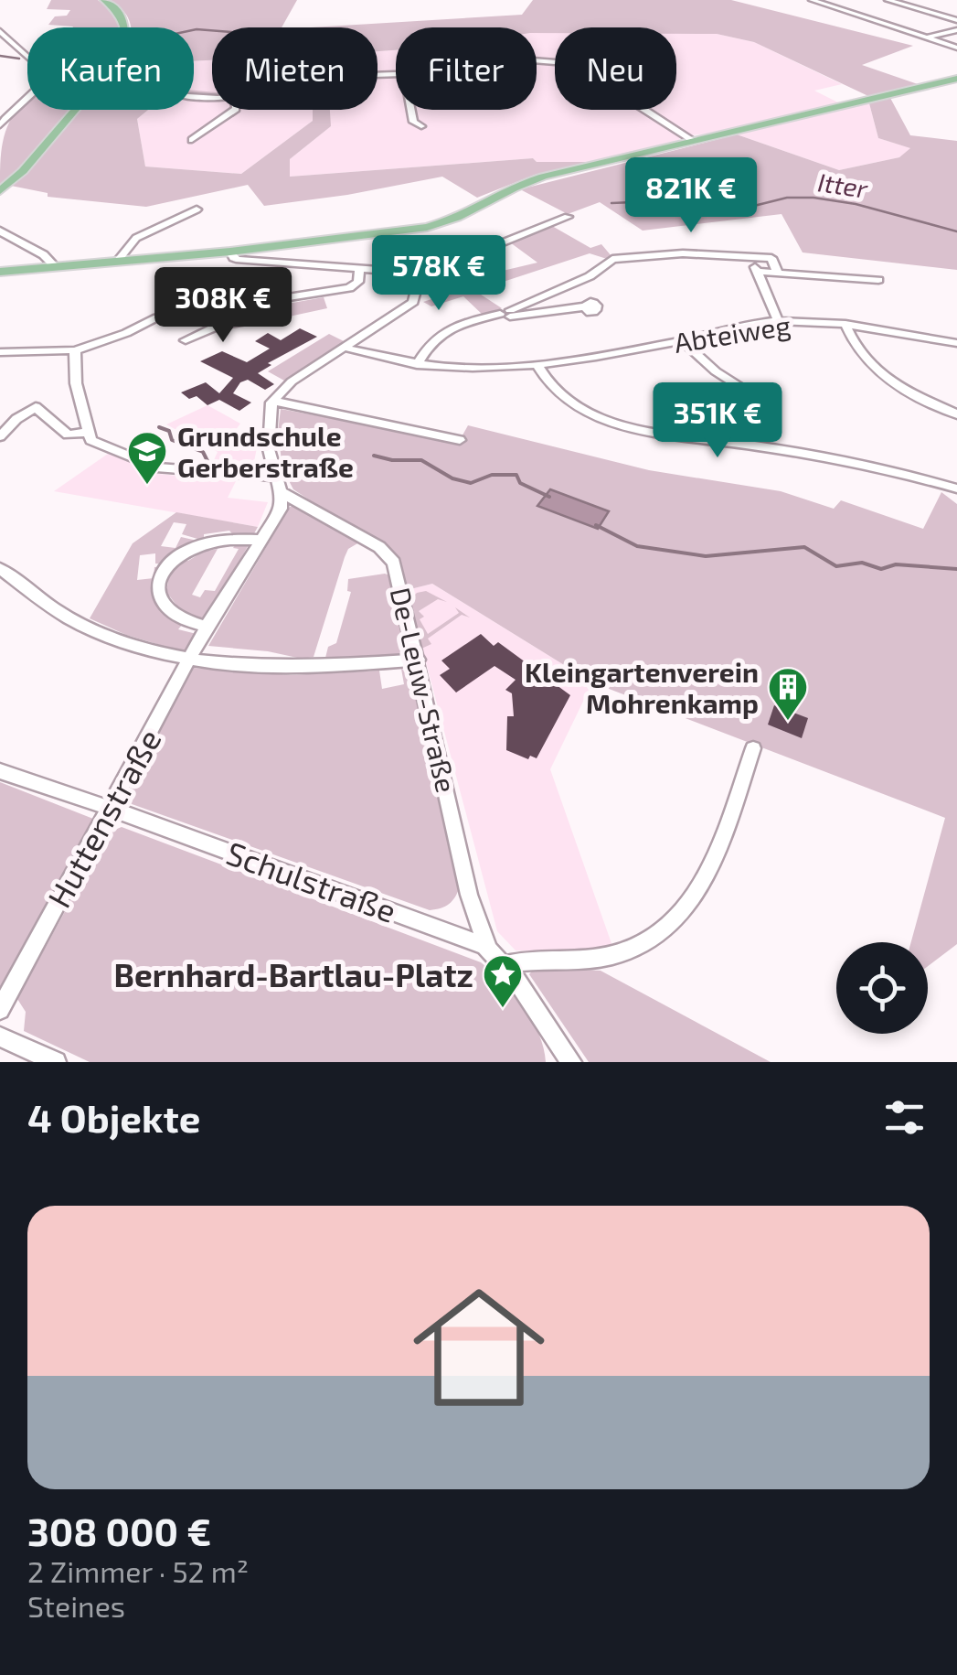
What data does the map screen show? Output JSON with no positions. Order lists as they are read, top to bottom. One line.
{"streets":{"street":["Abteiweg","De-Leuw-Straße","Huttenstraße","Schulstraße"]},"crossings":[["De-Leuw-Straße","Huttenstraße"],["De-Leuw-Straße","Schulstraße"],["Huttenstraße","Schulstraße"]],"water":["Itter"],"places":{"school or university":["Grundschule Gerberstraße"],"building":["Kleingartenverein Mohrenkamp"],"place":["Bernhard-Bartlau-Platz"]},"page":{"chip":["Kaufen","Mieten","Filter","Neu"],"price":["821K €","578K €","308K €","351K €"],"heading":"4 Objekte","list":[{"name":"308 000 €","note":"2 Zimmer · 52 m² · Steines"}]}}
